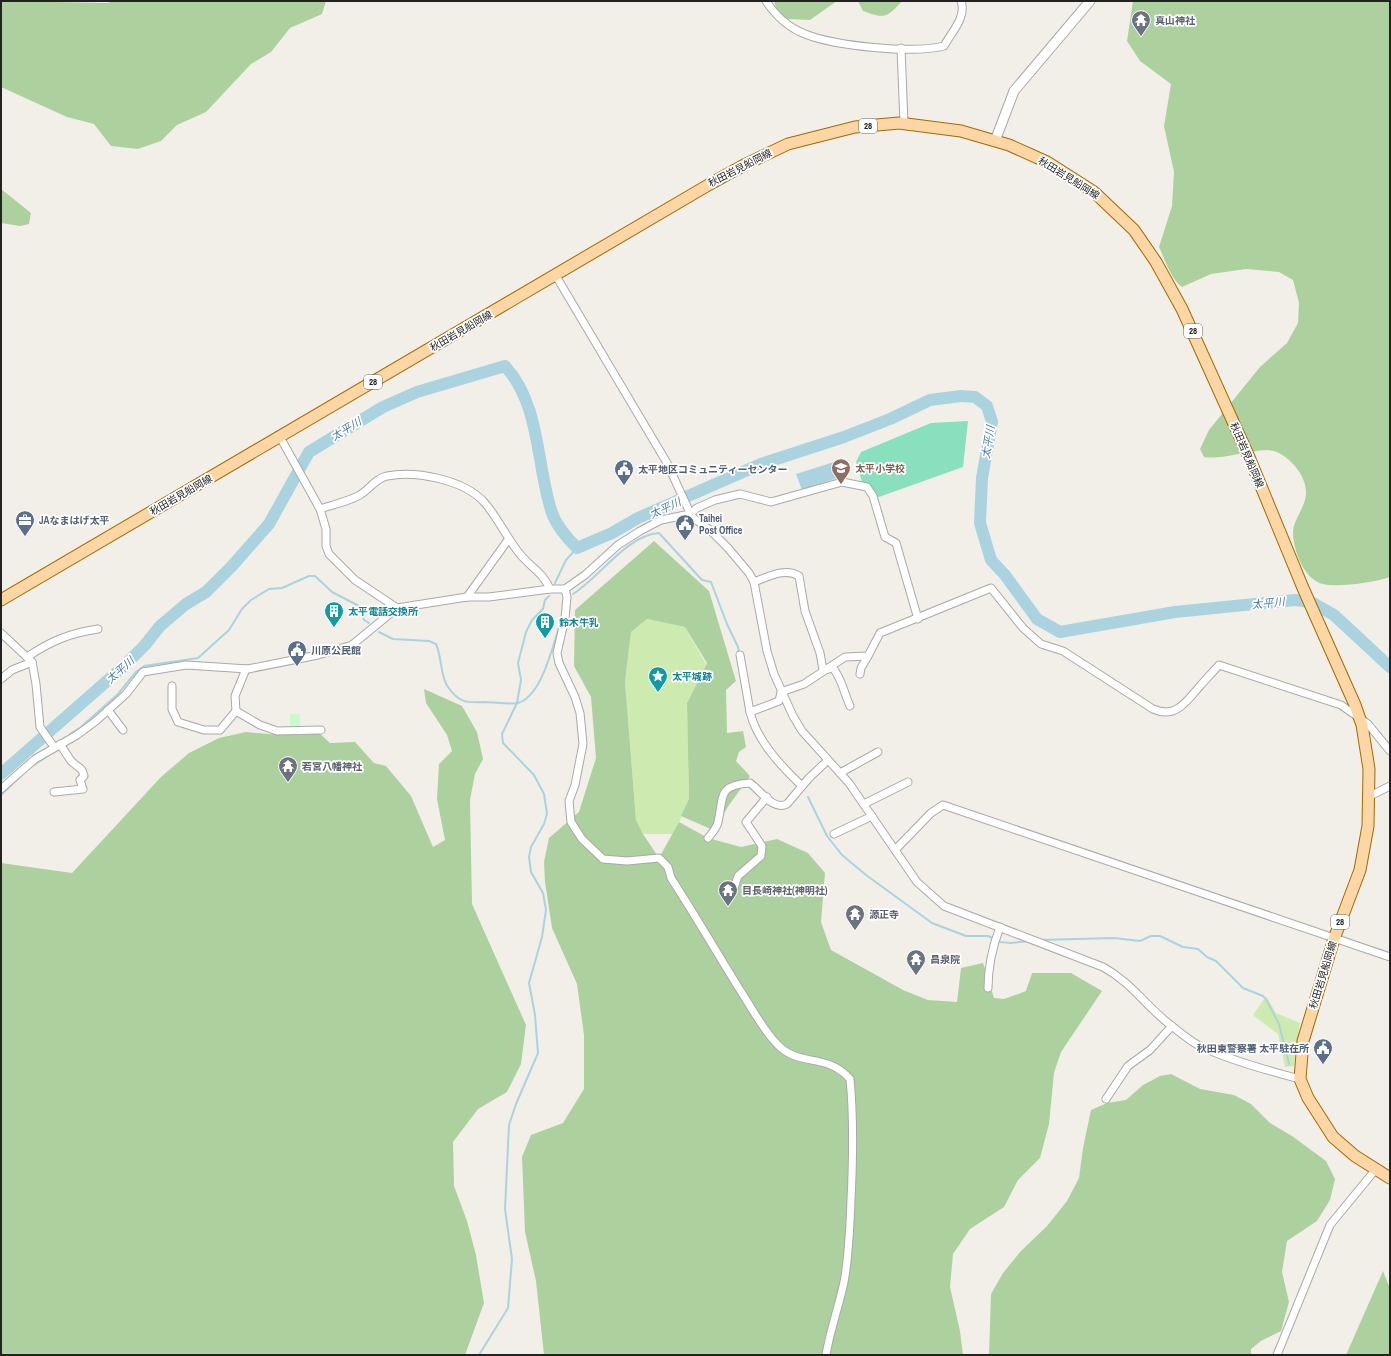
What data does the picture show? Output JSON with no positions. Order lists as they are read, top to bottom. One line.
{"streets":{"main road":["28","秋田岩見船岡線"]},"water":["太平川"],"places":{"temple":["真山神社","若宮八幡神社","目長崎神社(神明社)","源正寺","昌泉院"],"school or university":["太平小学校"],"public building":["太平地区コミュニティーセンター","Taihei Post Office","川原公民館","秋田東警察署 太平駐在所"],"office":["JAなまはげ太平"],"building":["太平電話交換所","鈴木牛乳"],"place":["太平城跡"]}}
